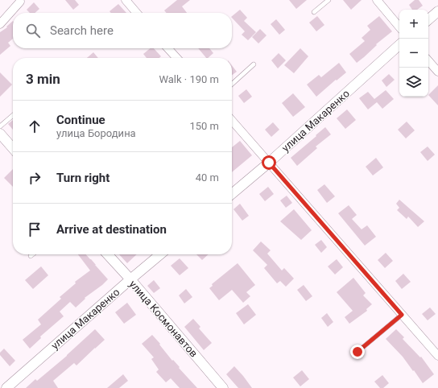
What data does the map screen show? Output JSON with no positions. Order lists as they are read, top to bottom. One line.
{"streets":{"street":["улица Макаренко","улица Космонавтов"]},"crossings":[["улица Макаренко","улица Космонавтов"]],"page":{"map_buttons":["+","−"],"search":"Search here","heading":["3 min","Walk · 190 m"],"list":[["Continue","улица Бородина","150 m"],["Turn right","40 m"],"Arrive at destination"]}}
